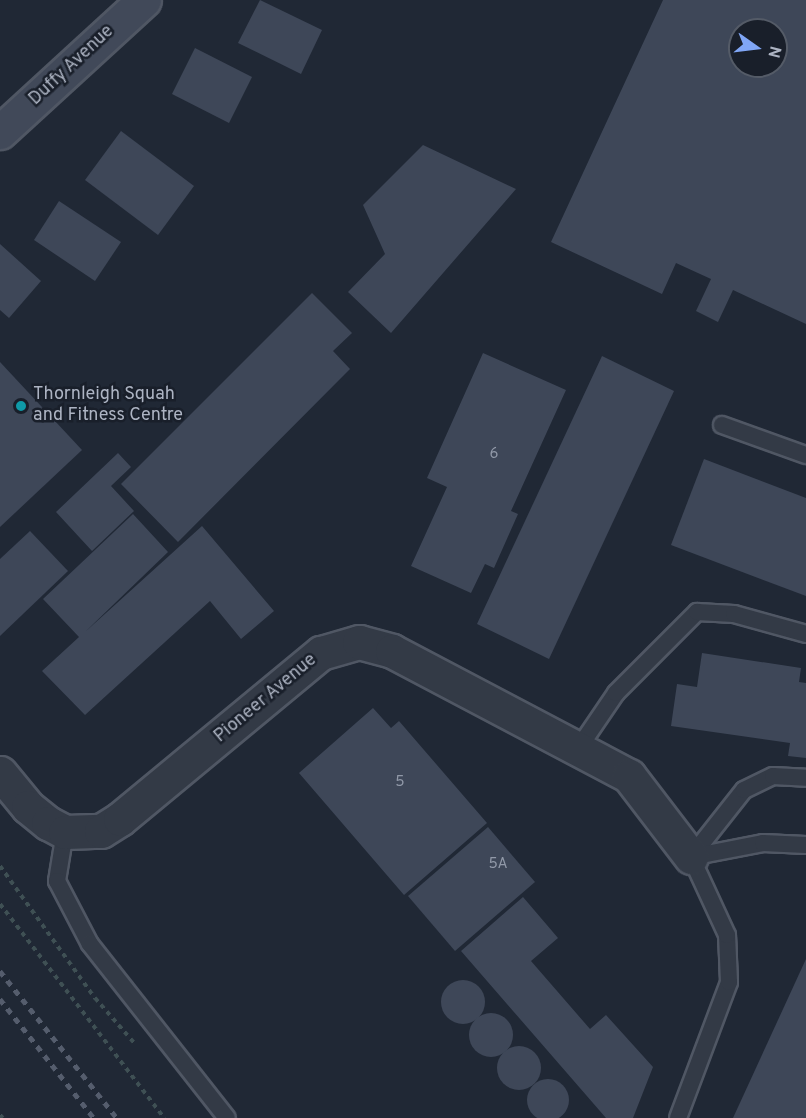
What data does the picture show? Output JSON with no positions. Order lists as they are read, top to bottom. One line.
{"streets":{"main road":["Duffy Avenue"],"street":["Pioneer Avenue"]},"places":["Thornleigh Squah and Fitness Centre"],"house_numbers":["6","5","5A"],"north":"right"}
